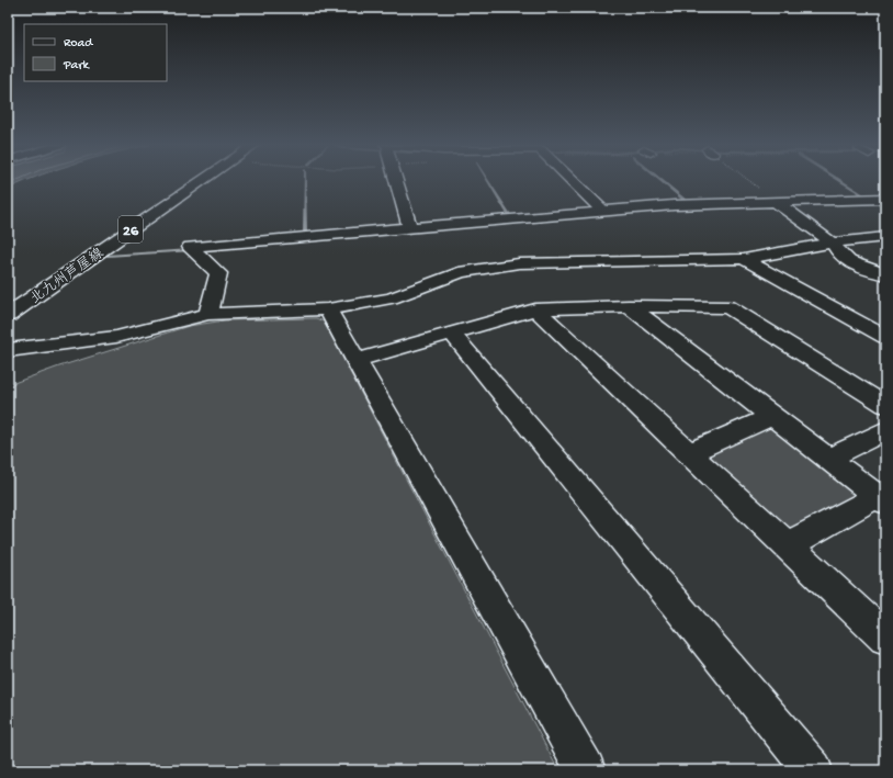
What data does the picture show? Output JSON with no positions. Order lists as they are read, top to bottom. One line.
{"streets":{"main road":["26","北九州芦屋線"]},"legend":["Road","Park"]}
